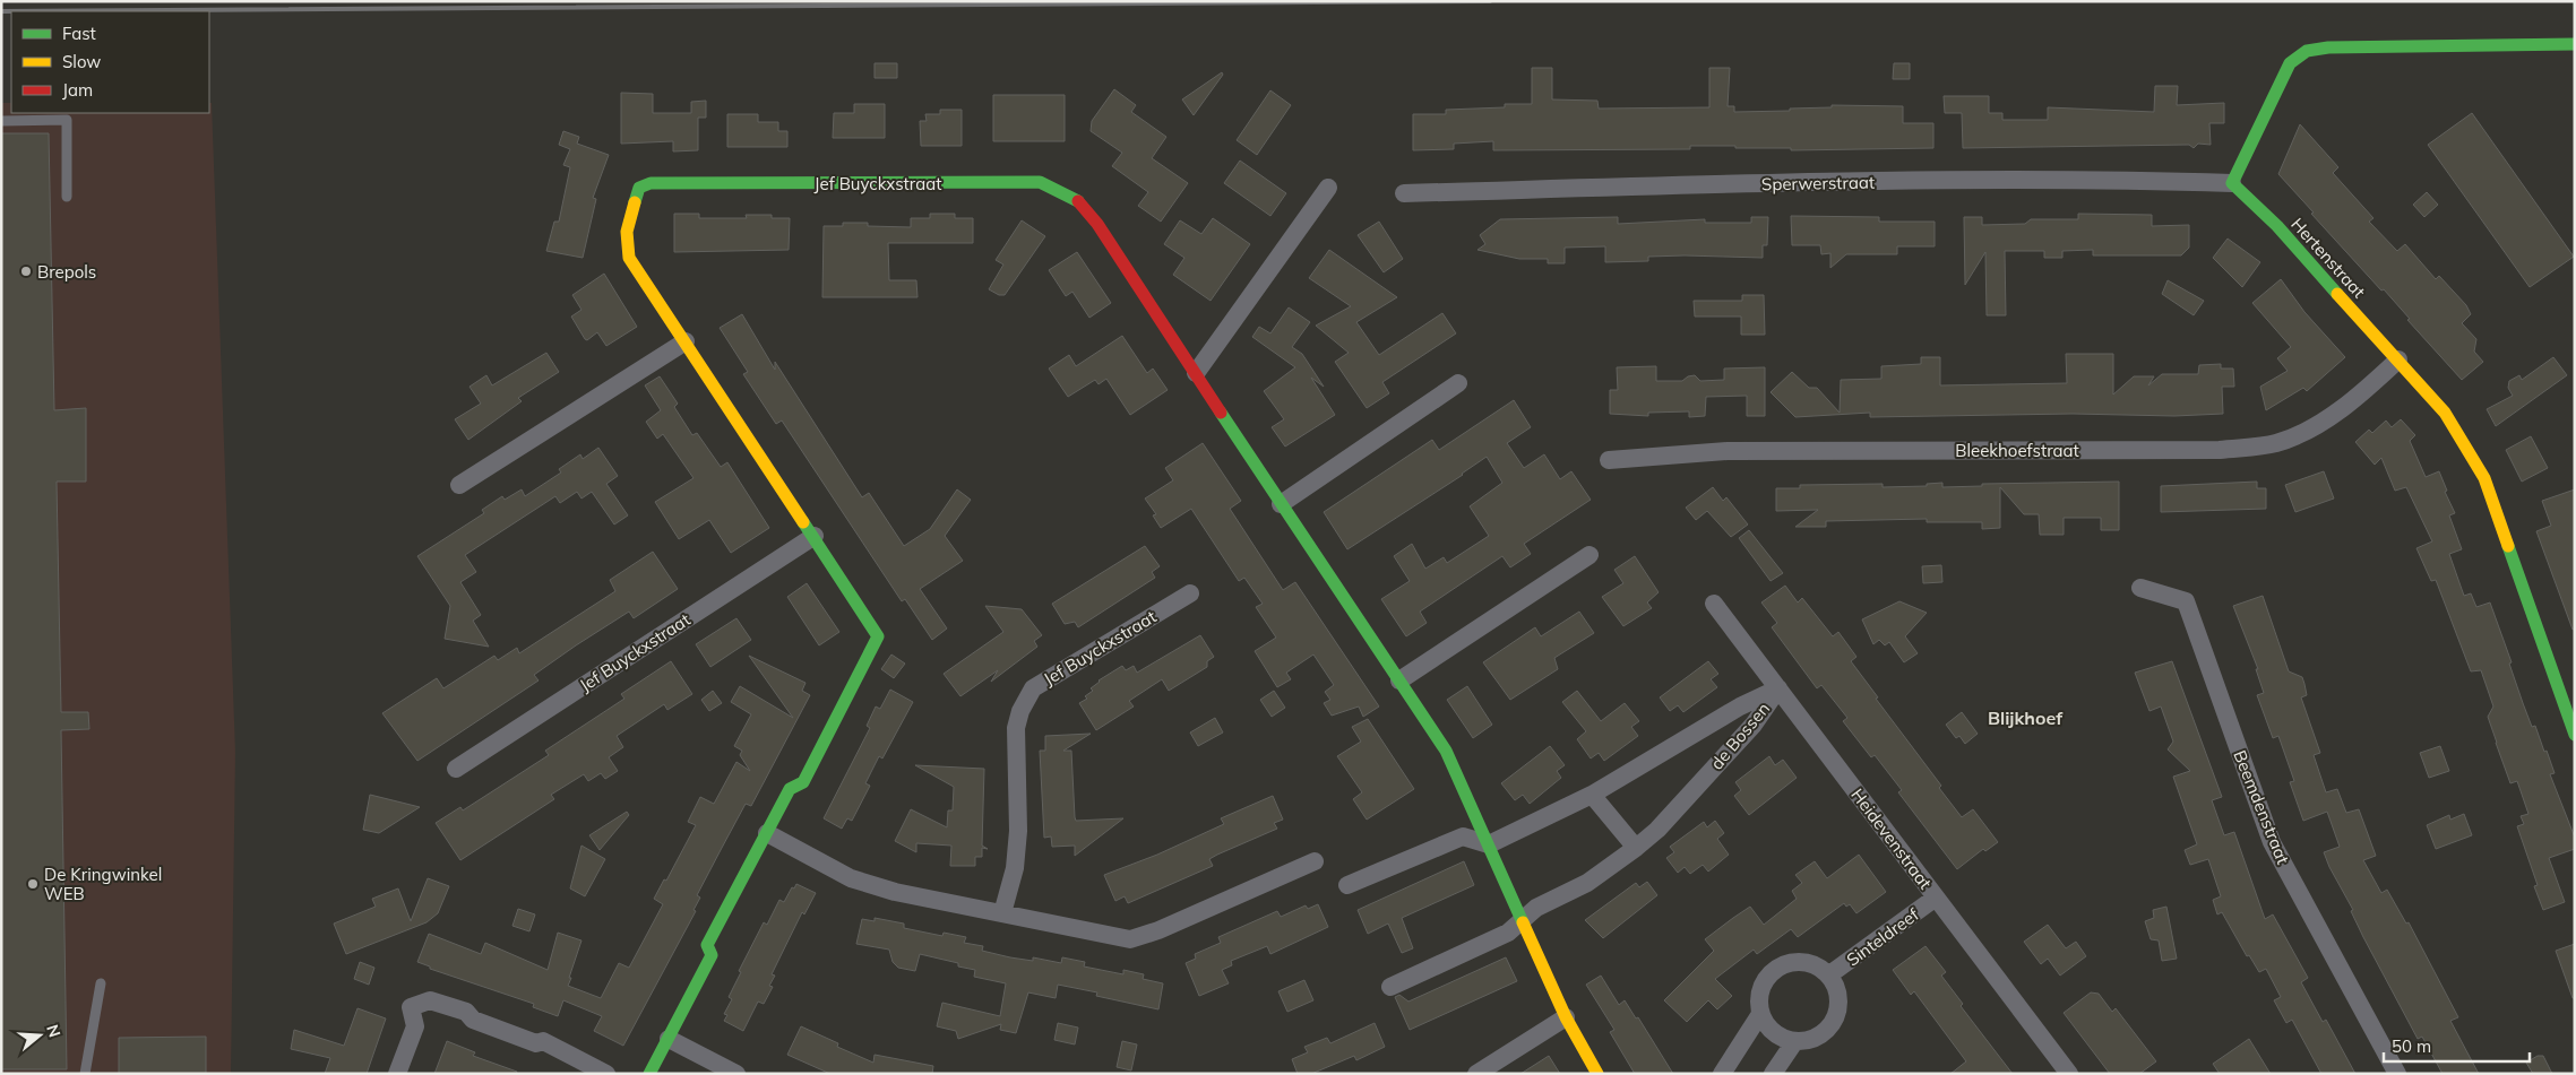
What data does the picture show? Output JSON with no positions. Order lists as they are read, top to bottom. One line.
{"streets":{"street":["Jef Buyckxstraat","Sperwerstraat","Hertenstraat","Bleekhoefstraat","de Bossen","Beemdenstraat","Heidevenstraat","Sinteldreef"]},"crossings":[["Jef Buyckxstraat","de Bossen"],["Sperwerstraat","Hertenstraat"],["Hertenstraat","Bleekhoefstraat"],["de Bossen","Heidevenstraat"],["Heidevenstraat","Sinteldreef"]],"districts":["Blijkhoef"],"places":["Brepols","De Kringwinkel WEB"],"legend":["Fast","Slow","Jam"],"scale_bar":"50 m","north":"right"}
